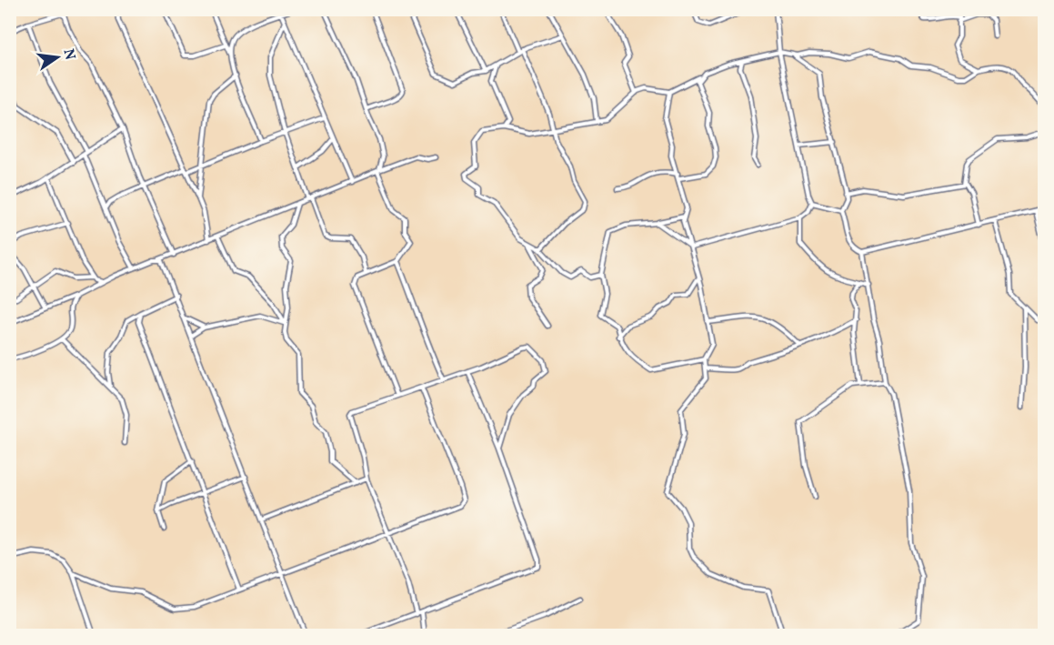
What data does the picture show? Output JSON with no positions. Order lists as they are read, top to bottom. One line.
{"north":"right"}
